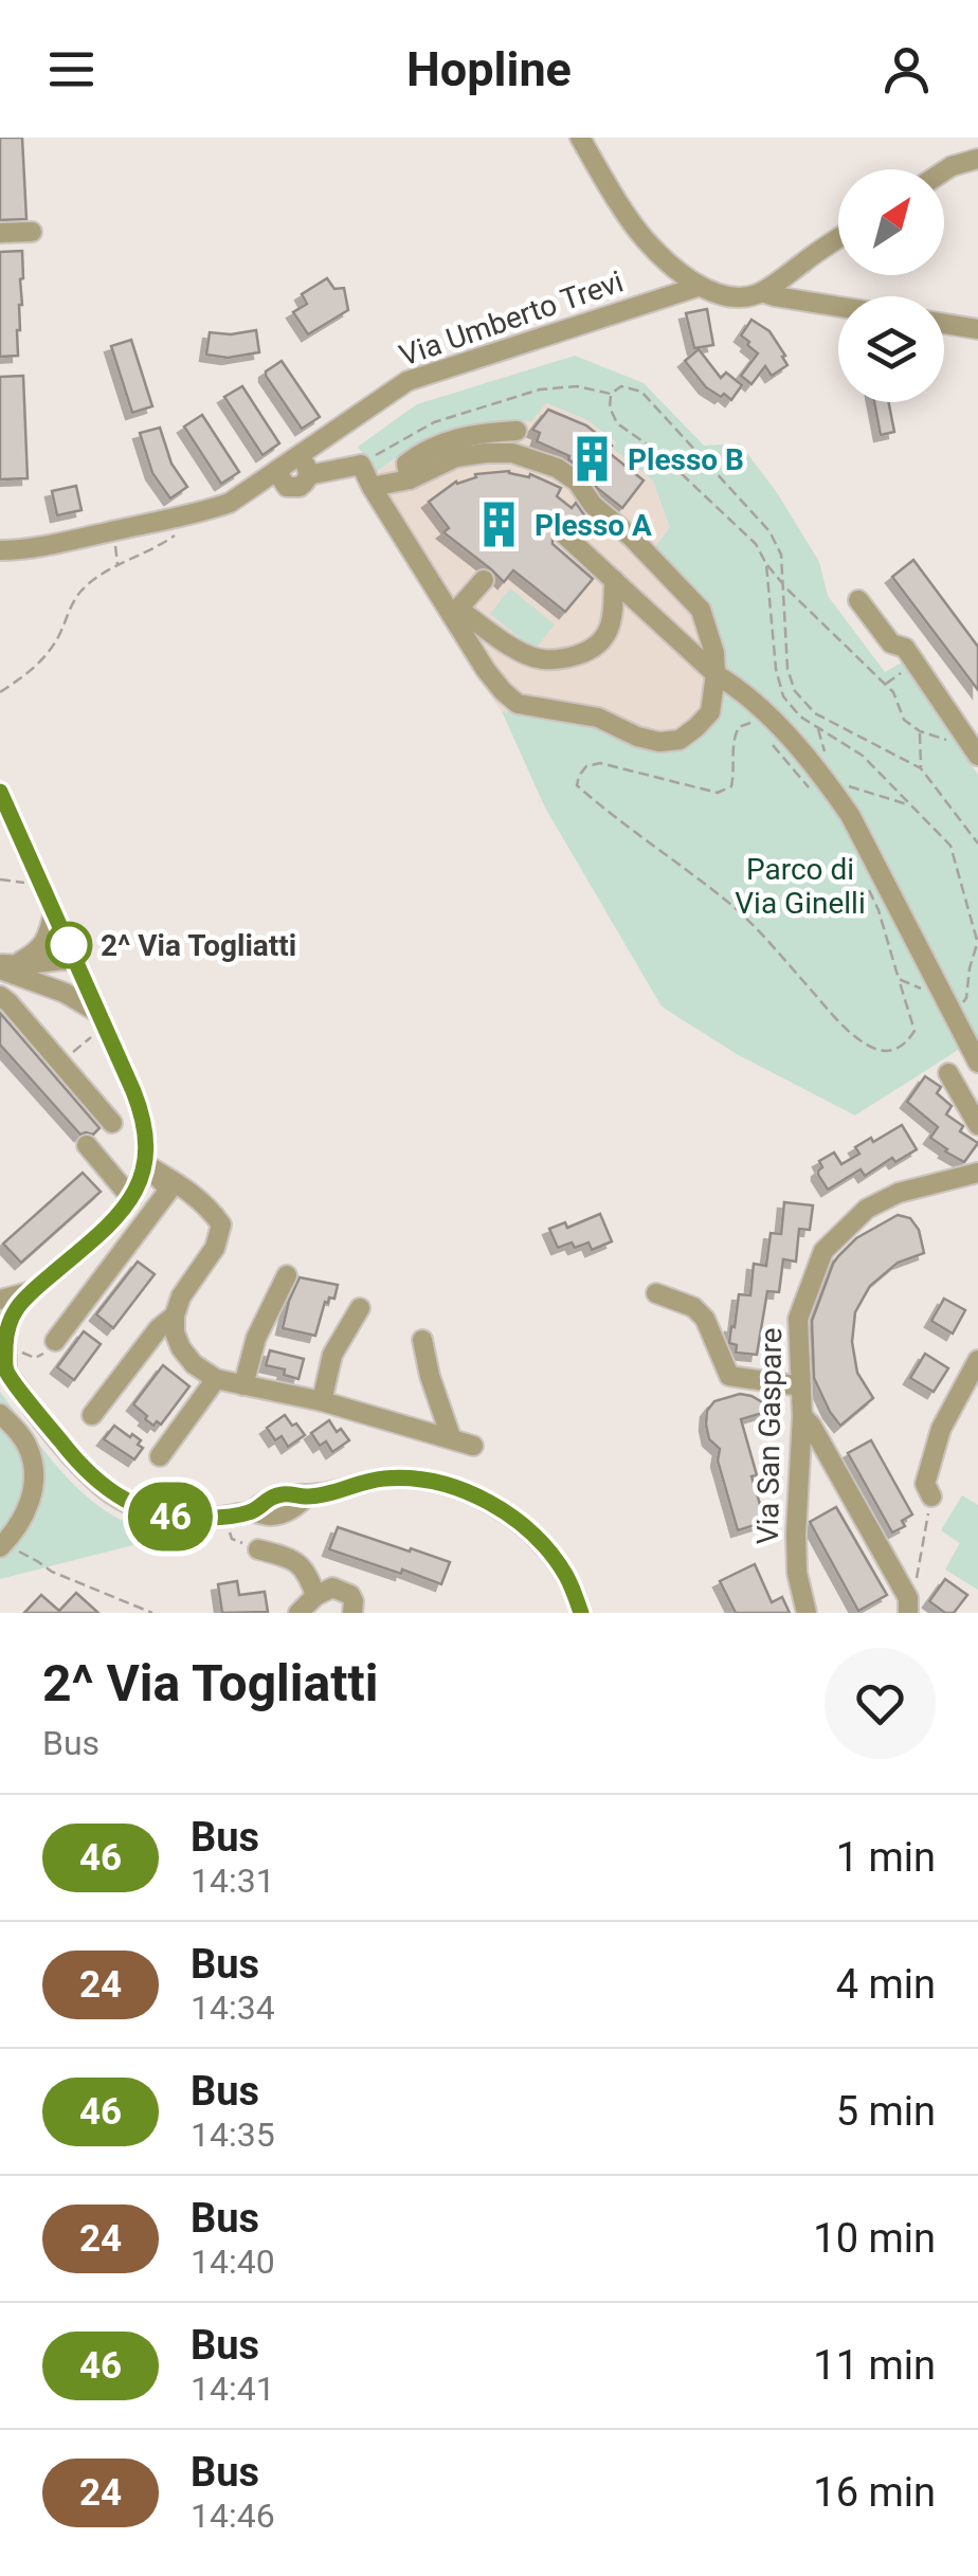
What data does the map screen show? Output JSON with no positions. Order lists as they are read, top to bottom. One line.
{"streets":{"street":["Via Umberto Trevi","Via San Gaspare"]},"parks":["Parco di Via Ginelli"],"places":{"building":["Plesso B","Plesso A"],"other":["2^ Via Togliatti"]},"lines":["bus line 46"],"north":"top right","page":{"header":"Hopline","on_map":"46","heading":["2^ Via Togliatti","Bus"],"list":[{"mark":"46","name":"Bus","note":"14:31","value":"1 min"},{"mark":"24","name":"Bus","note":"14:34","value":"4 min"},{"mark":"46","name":"Bus","note":"14:35","value":"5 min"},{"mark":"24","name":"Bus","note":"14:40","value":"10 min"},{"mark":"46","name":"Bus","note":"14:41","value":"11 min"},{"mark":"24","name":"Bus","note":"14:46","value":"16 min"}]}}
